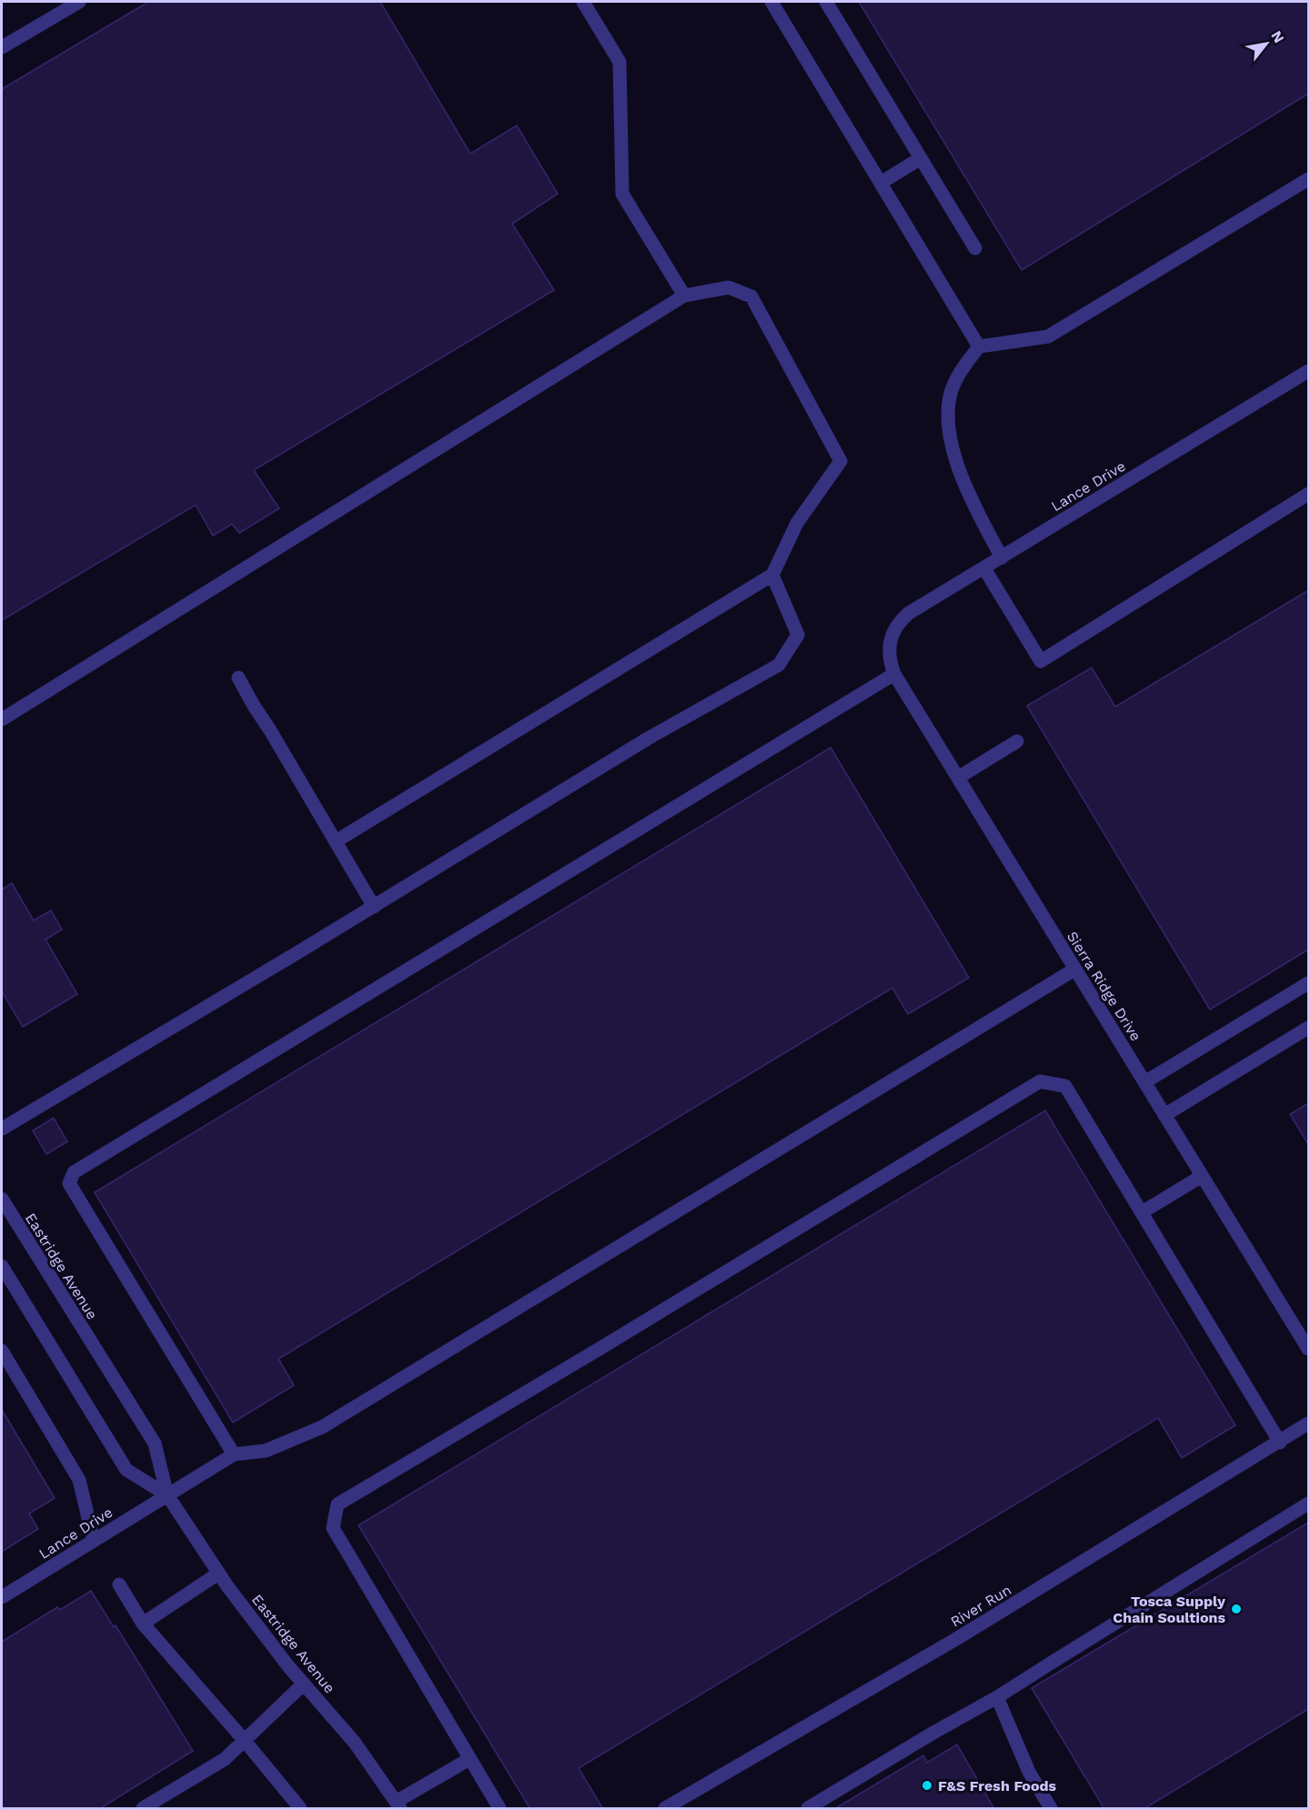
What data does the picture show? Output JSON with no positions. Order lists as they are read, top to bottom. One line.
{"streets":{"street":["Lance Drive","Sierra Ridge Drive","Eastridge Avenue","River Run"]},"crossings":[["Lance Drive","Sierra Ridge Drive"],["Lance Drive","Eastridge Avenue"]],"places":["Tosca Supply Chain Soultions","F&S Fresh Foods"],"north":"top right"}
